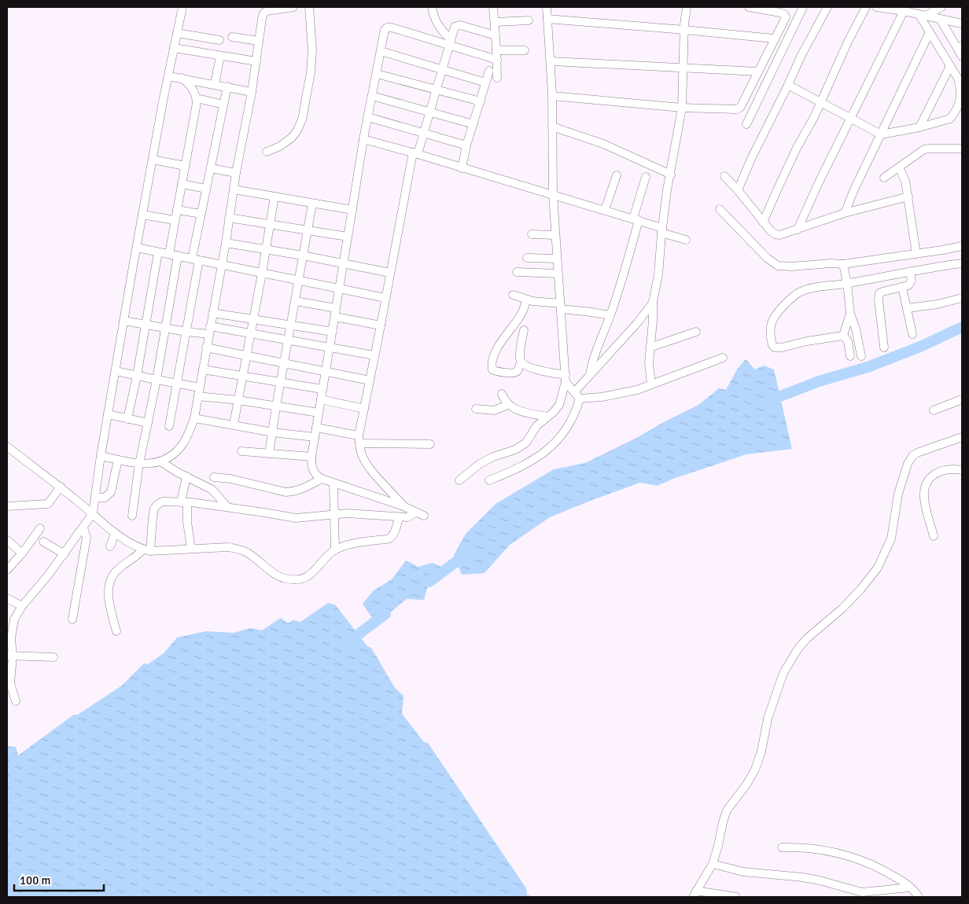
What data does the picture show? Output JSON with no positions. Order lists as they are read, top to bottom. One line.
{"scale_bar":"100 m"}
